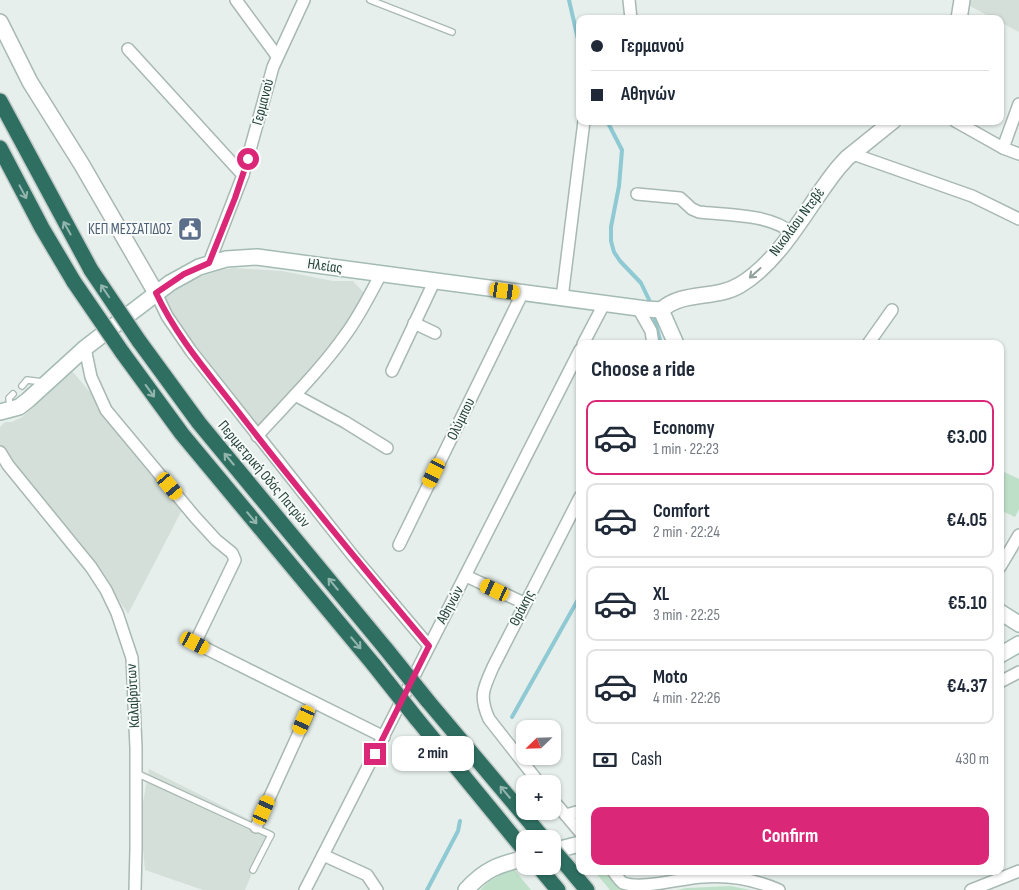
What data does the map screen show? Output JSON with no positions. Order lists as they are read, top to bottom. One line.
{"streets":{"highway":["Περιμετρική Οδός Πατρών"],"main road":["Νικολάου Ντεβέ","Ηλείας"],"street":["Γερμανού","Ολύμπου","Αθηνών","Θράκης","Καλαβρύτων"]},"crossings":[["Γερμανού","Ηλείας"],["Νικολάου Ντεβέ","Ηλείας"],["Ηλείας","Ολύμπου"]],"one_way":["Νικολάου Ντεβέ"],"places":{"public building":["ΚΕΠ ΜΕΣΣΑΤΙΔΟΣ"]},"north":"bottom left","page":{"banner":["Γερμανού","Αθηνών"],"heading":"Choose a ride","list":[{"name":"Economy","note":"1 min · 22:23","value":"€3.00"},{"name":"Comfort","note":"2 min · 22:24","value":"€4.05"},{"name":"XL","note":"3 min · 22:25","value":"€5.10"},{"name":"Moto","note":"4 min · 22:26","value":"€4.37"}],"map_buttons":["+","−"],"pay":["Cash","430 m"],"bubble":"2 min","buttons":"Confirm"}}
